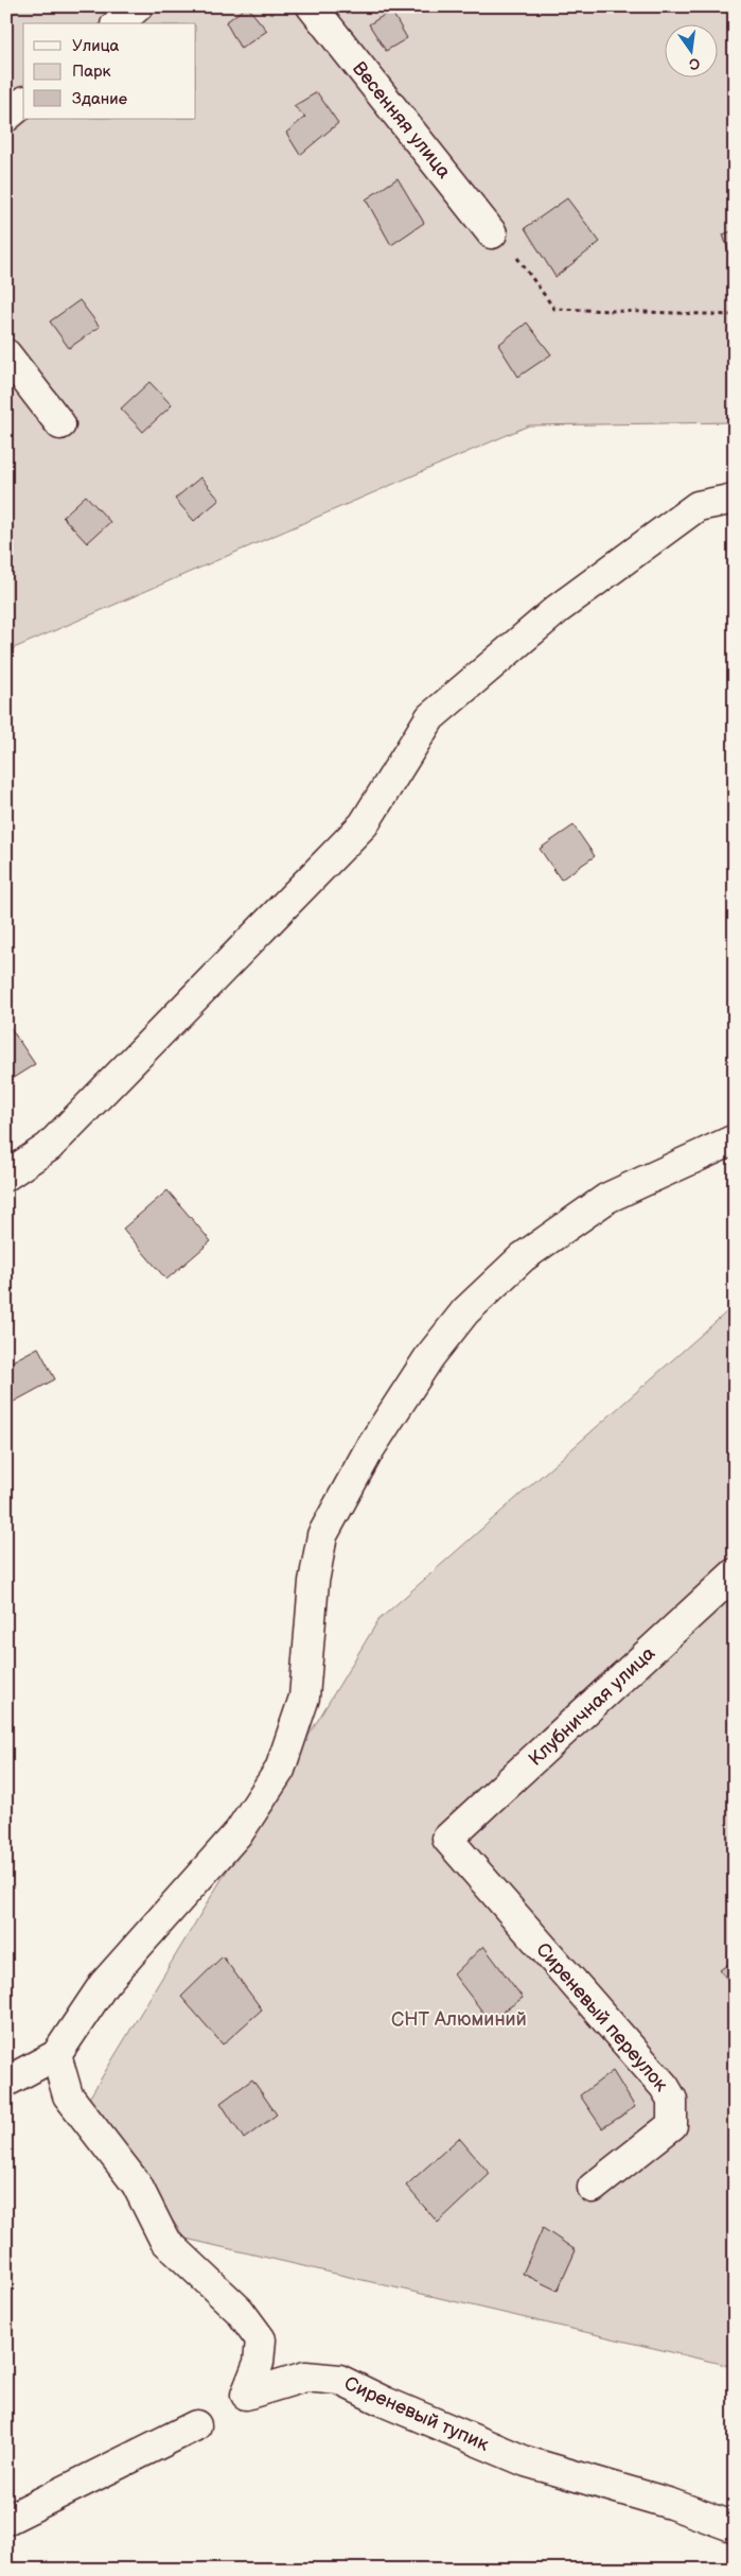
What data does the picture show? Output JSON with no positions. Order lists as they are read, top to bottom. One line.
{"streets":{"street":["Весенняя улица","Клубничная улица","Сиреневый переулок","Сиреневый тупик"]},"crossings":[["Клубничная улица","Сиреневый переулок"]],"parks":["СНТ Алюминий"],"legend":["Улица","Парк","Здание"],"north":"bottom"}
